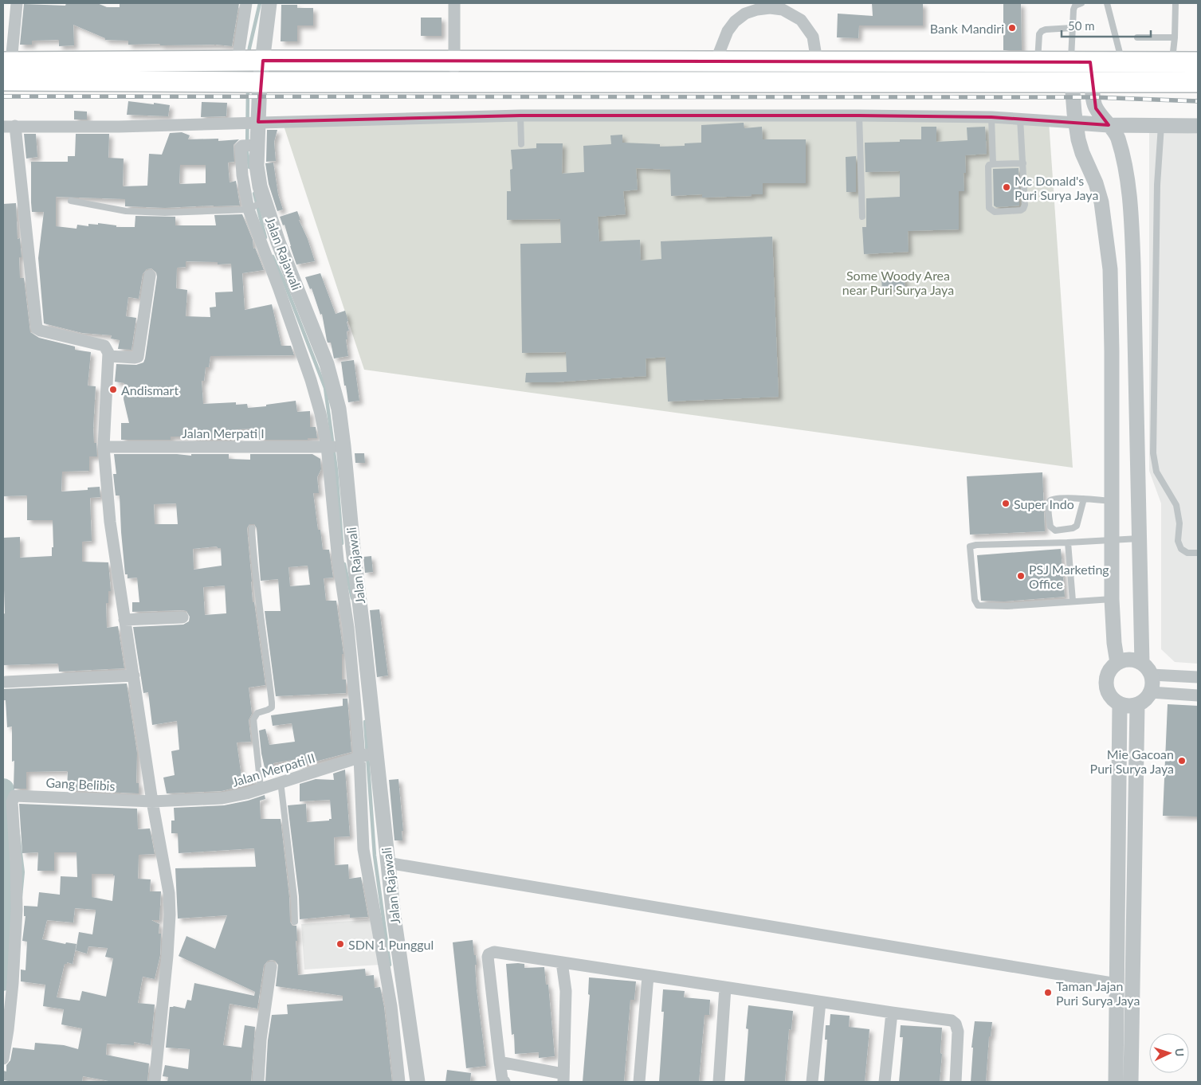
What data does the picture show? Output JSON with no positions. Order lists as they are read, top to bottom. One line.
{"streets":{"street":["Jalan Rajawali","Jalan Merpati I","Jalan Merpati II","Gang Belibis"]},"crossings":[["Jalan Rajawali","Jalan Merpati I"],["Jalan Rajawali","Jalan Merpati II"],["Jalan Merpati II","Gang Belibis"]],"parks":["Some Woody Area near Puri Surya Jaya"],"places":["Bank Mandiri","Mc Donald's Puri Surya Jaya","Andismart","Super Indo","PSJ Marketing Office","Mie Gacoan Puri Surya Jaya","SDN 1 Punggul","Taman Jajan Puri Surya Jaya"],"scale_bar":"50 m","north":"right"}
